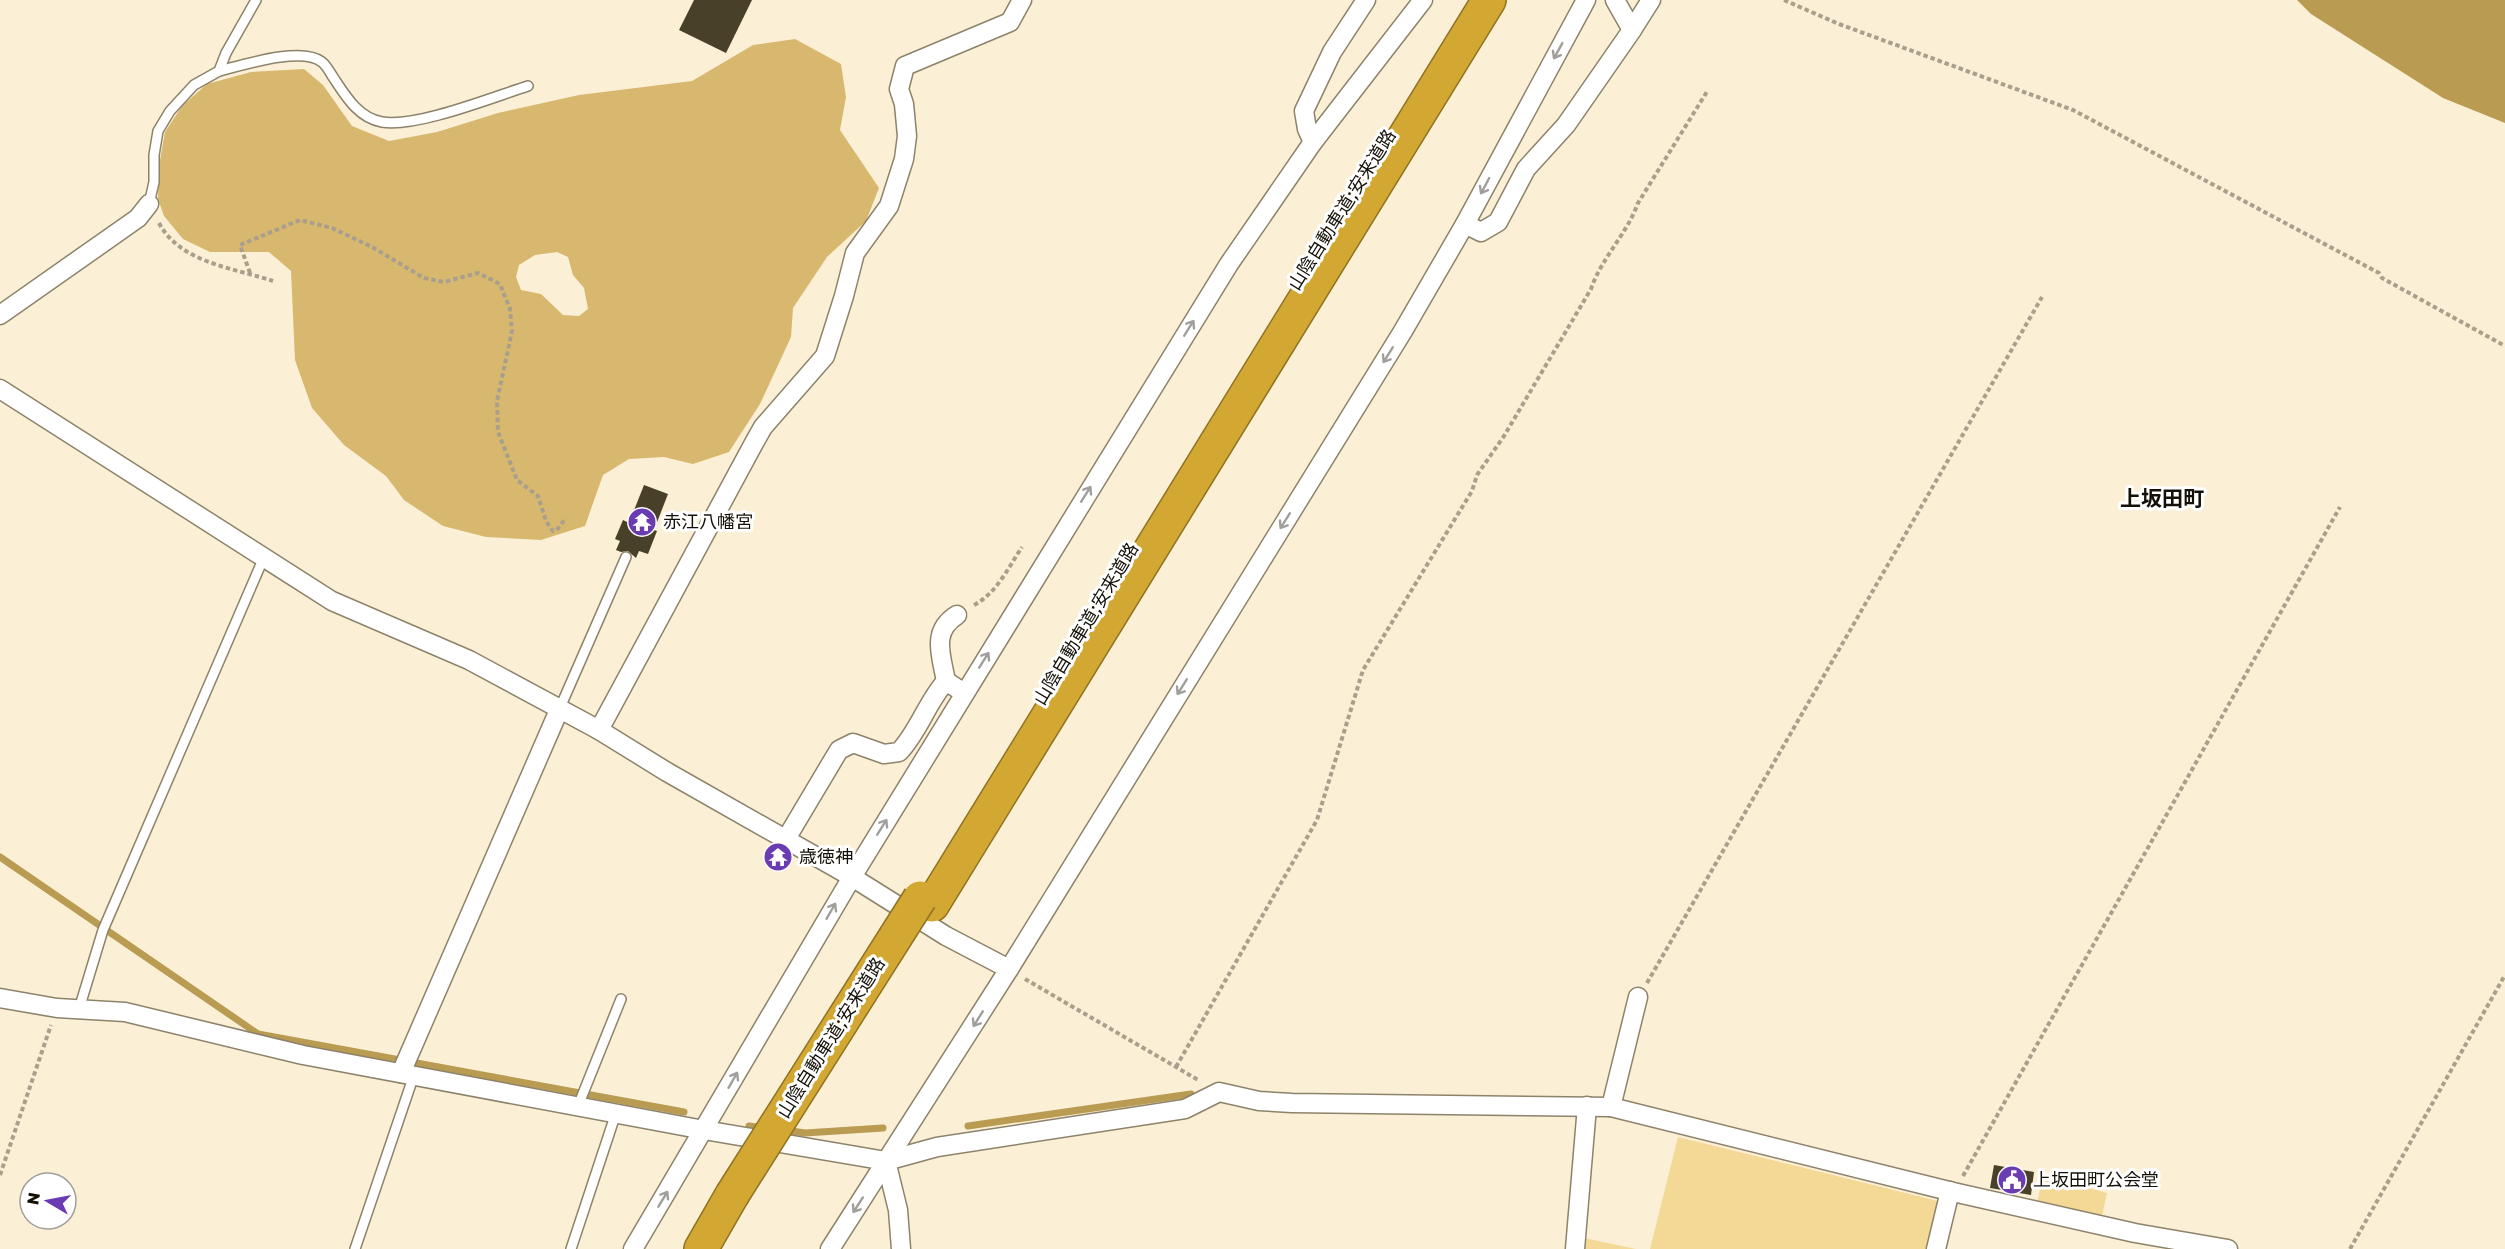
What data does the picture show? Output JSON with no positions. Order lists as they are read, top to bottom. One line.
{"streets":{"highway":["山陰自動車道;安来道路"]},"districts":["上坂田町"],"places":{"temple":["赤江八幡宮","歳徳神"],"public building":["上坂田町公会堂"]},"north":"left"}
